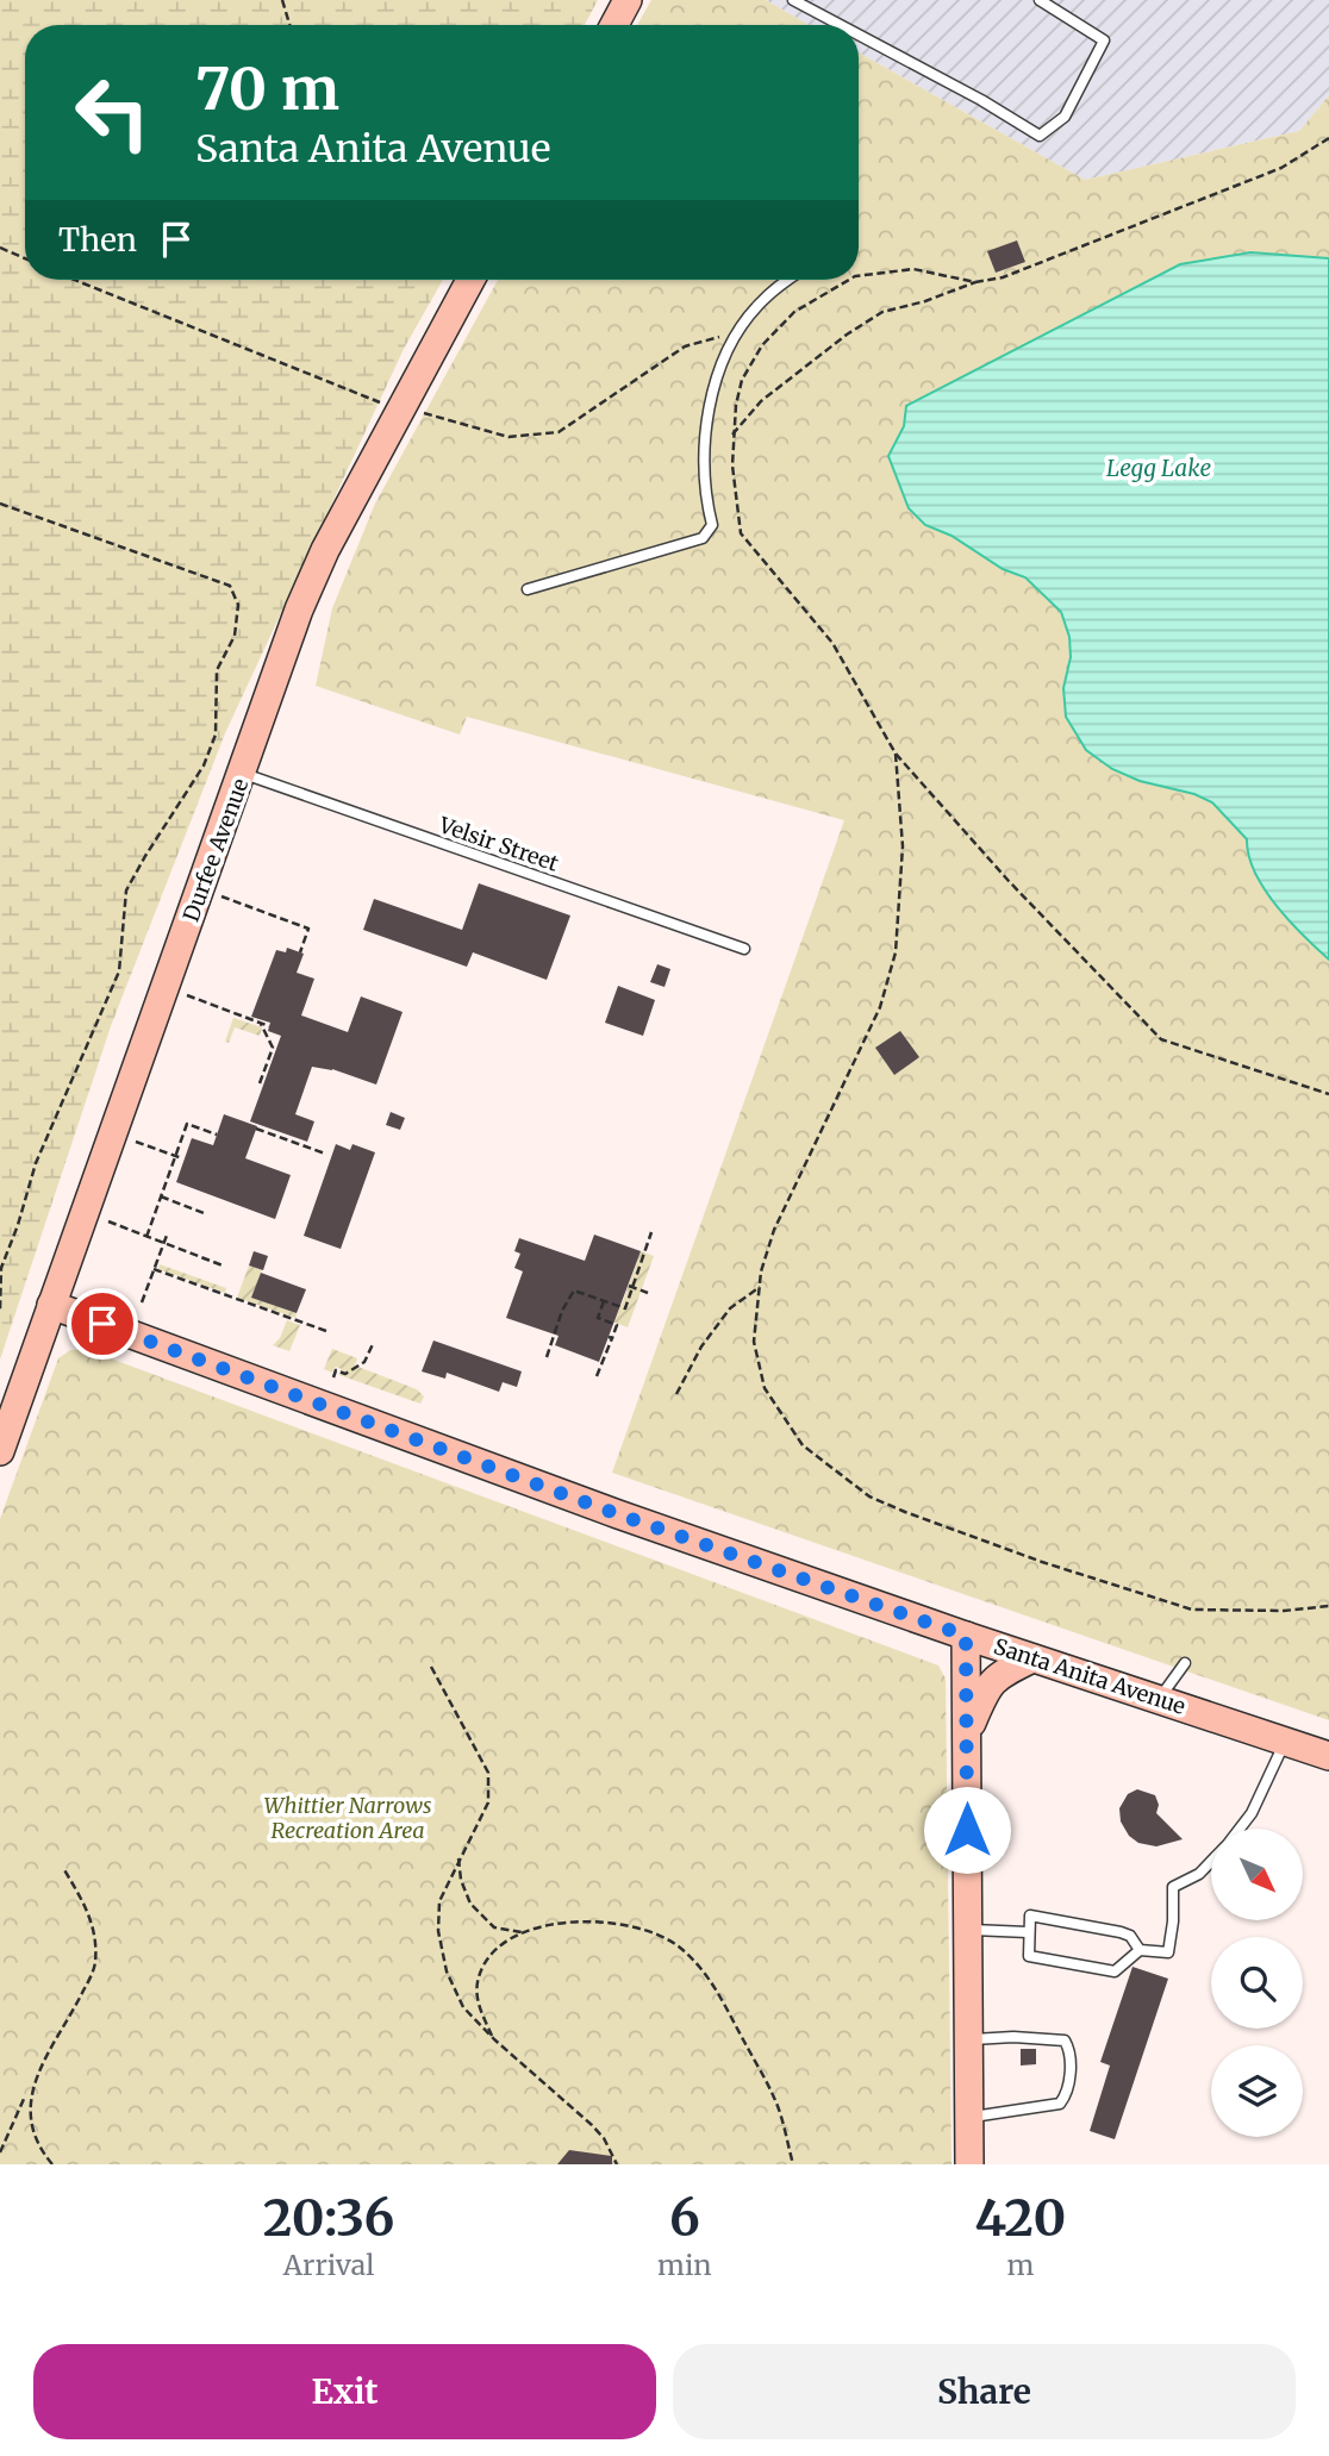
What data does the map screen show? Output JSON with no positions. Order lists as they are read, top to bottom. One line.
{"streets":{"main road":["Durfee Avenue","Santa Anita Avenue"],"lane":["Velsir Street"]},"crossings":[["Velsir Street","Durfee Avenue"],["Durfee Avenue","Santa Anita Avenue"]],"water":["Legg Lake"],"parks":["Whittier Narrows Recreation Area"],"north":"bottom right","page":{"turn":["70 m","Santa Anita Avenue"],"then":"Then","eta":["20:36","Arrival","6","min","420","m"],"buttons":["Exit","Share"]}}
